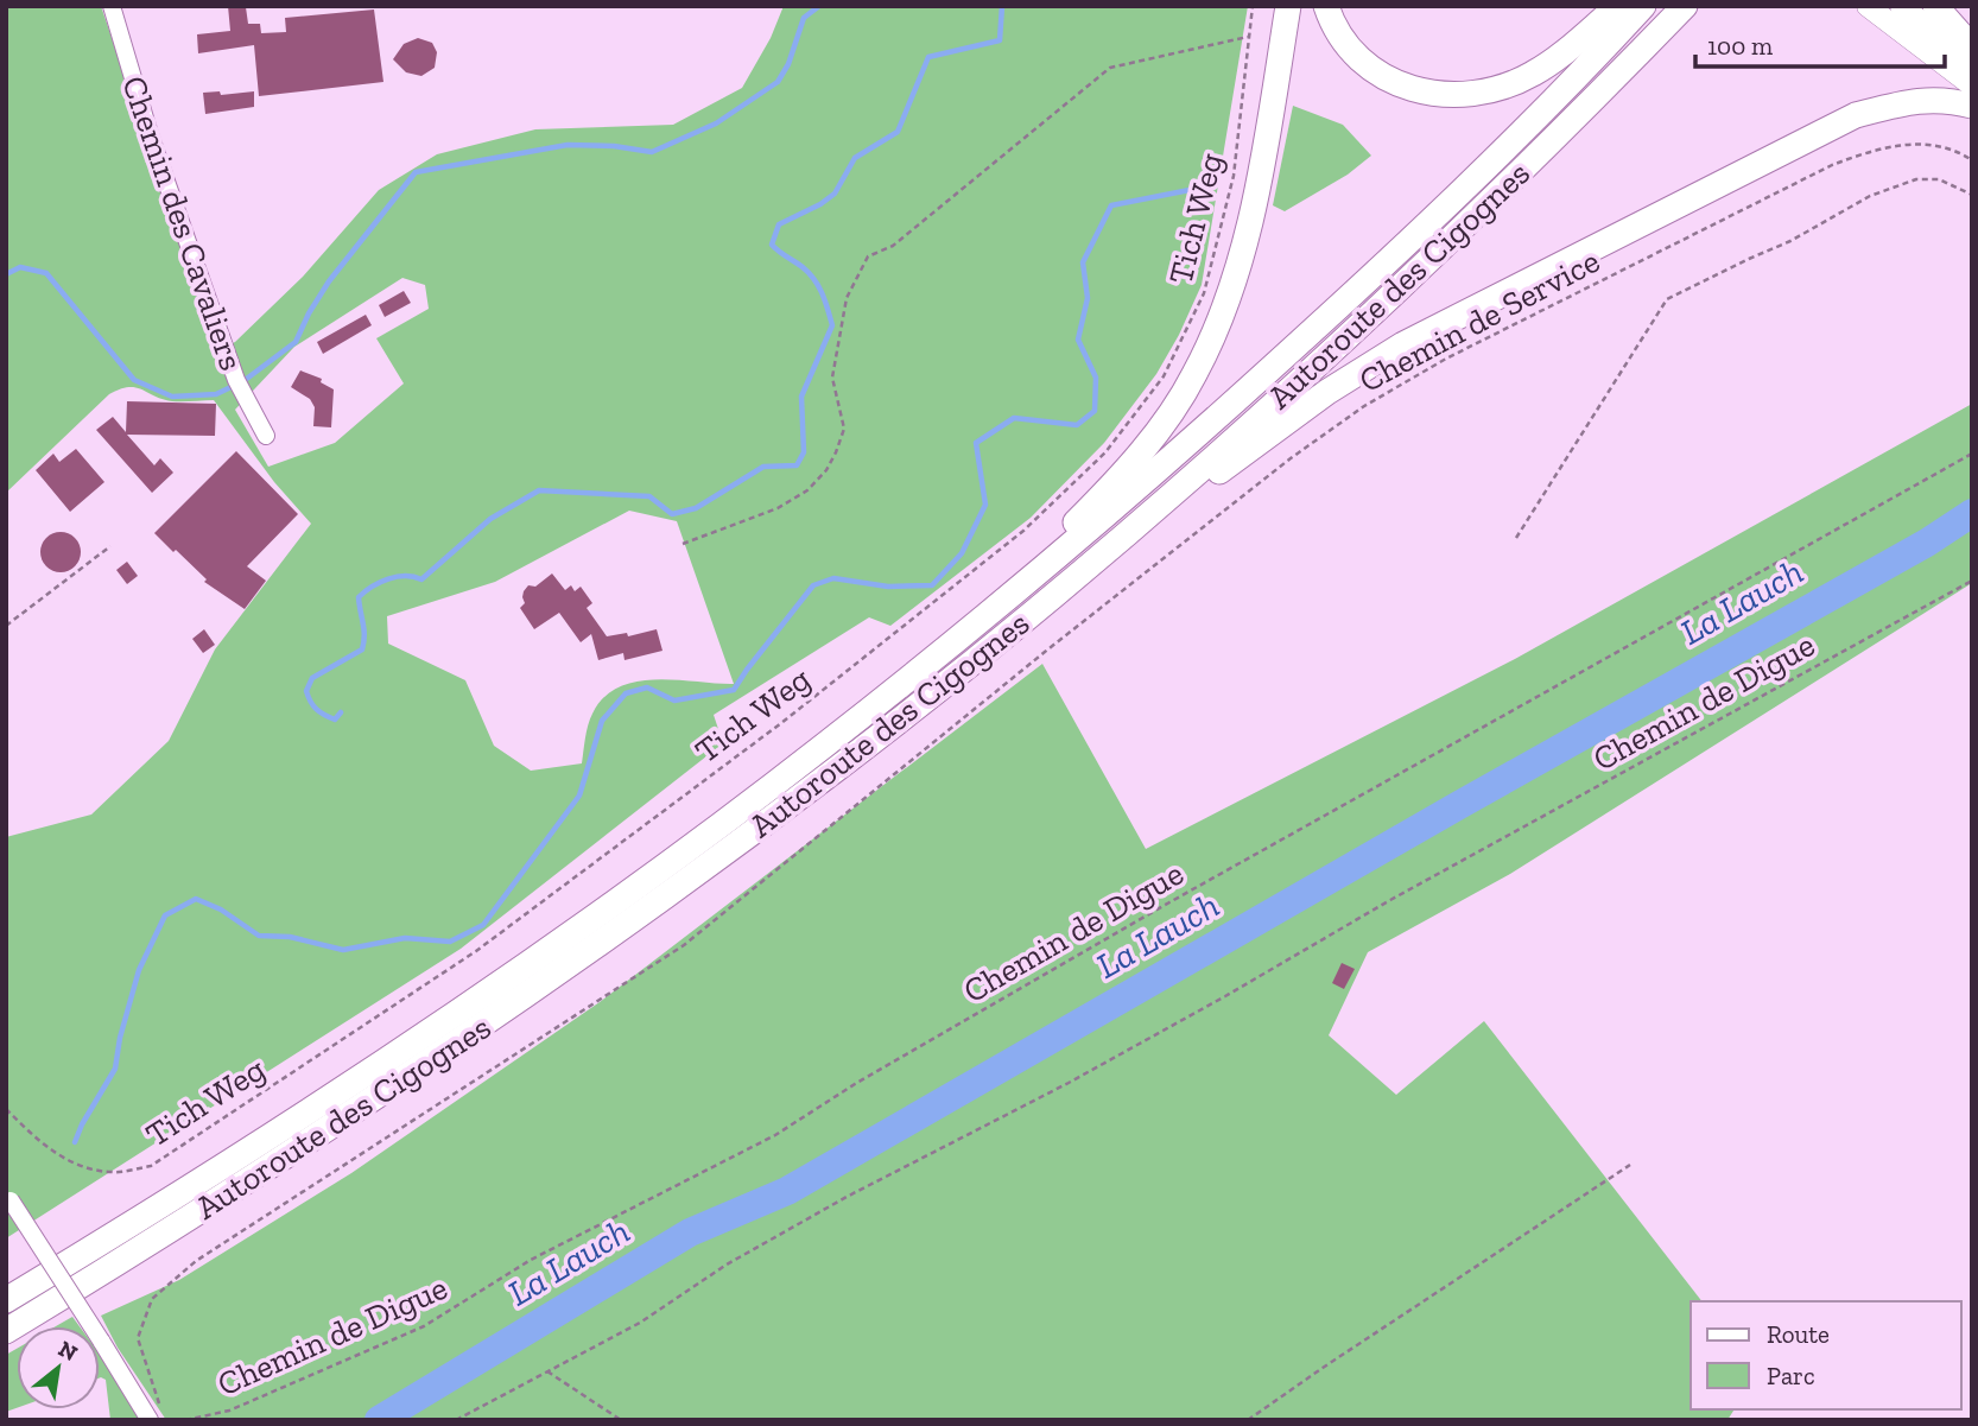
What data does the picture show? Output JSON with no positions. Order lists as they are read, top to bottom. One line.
{"streets":{"highway":["Autoroute des Cigognes"],"street":["Chemin des Cavaliers"],"path":["Tich Weg","Chemin de Service","Chemin de Digue"]},"water":["La Lauch"],"legend":["Route","Parc"],"scale_bar":"100 m","north":"top right"}
